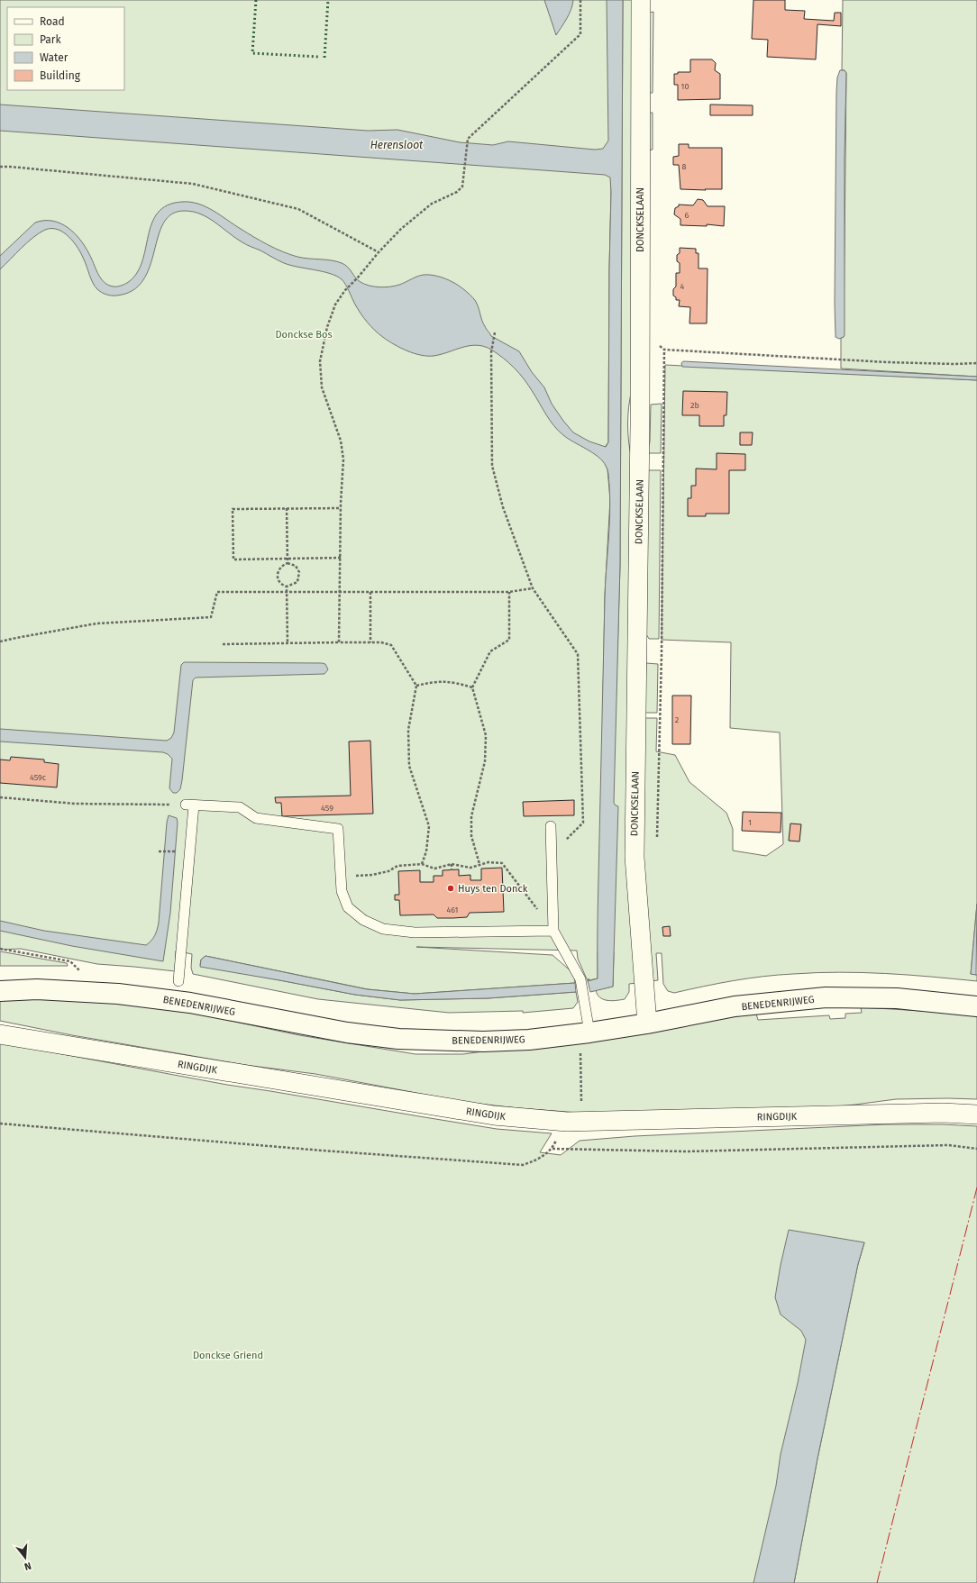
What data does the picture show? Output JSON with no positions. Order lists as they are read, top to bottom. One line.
{"streets":{"street":["DONCKSELAAN","BENEDENRIJWEG","RINGDIJK"]},"crossings":[["DONCKSELAAN","BENEDENRIJWEG"]],"water":["Herensloot"],"parks":["Donckse Bos","Donckse Griend"],"places":["Huys ten Donck"],"house_numbers":["10","8","6","4","2b","2","459c","459","1","461"],"legend":["Road","Park","Water","Building"],"north":"bottom"}
